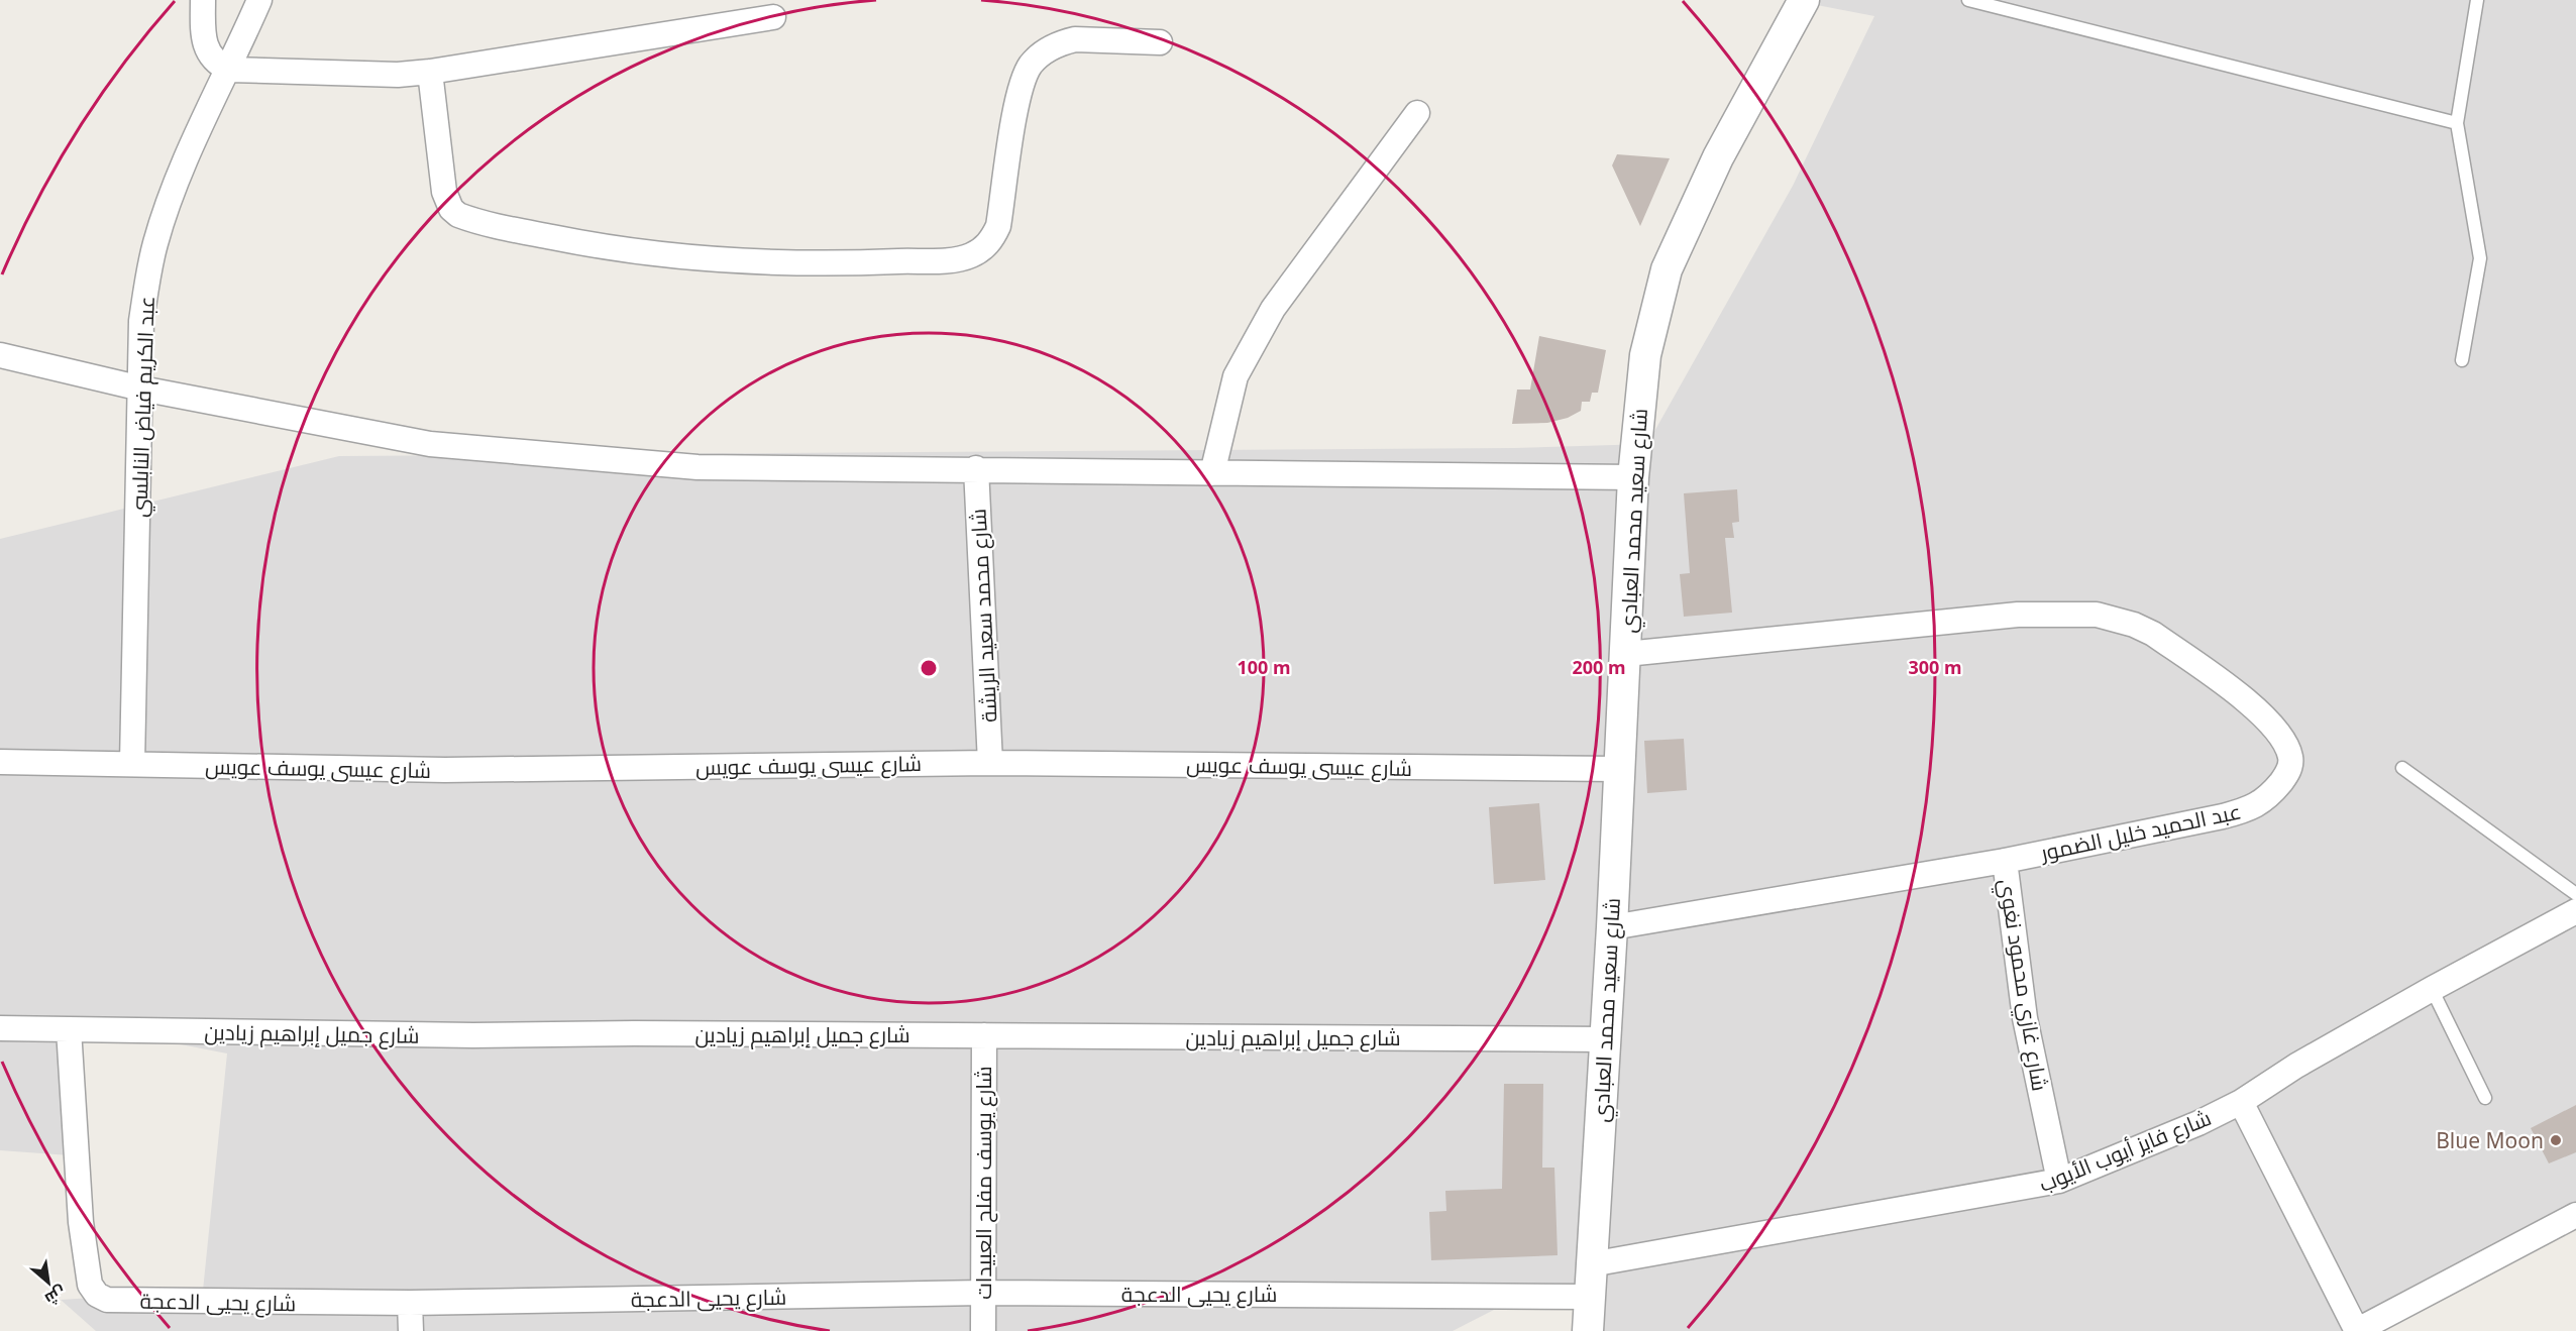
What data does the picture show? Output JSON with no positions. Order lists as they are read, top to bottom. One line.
{"streets":{"street":["عبد الكريم فياض النابلسي","شارع سعيد محمد العبادي","شارع محمد سعيد الريشة","شارع عيسى يوسف عويس","عبد الحميد خليل الضمور","شارع غازي محمود نغوي","شارع جميل إبراهيم زيادين","شارع فايز أيوب الأيوب","شارع يوسف مفلح العبيدات","شارع يحيى الدعجة"]},"crossings":[["عبد الكريم فياض النابلسي","شارع عيسى يوسف عويس"],["شارع سعيد محمد العبادي","شارع عيسى يوسف عويس"],["شارع سعيد محمد العبادي","عبد الحميد خليل الضمور"],["شارع سعيد محمد العبادي","شارع جميل إبراهيم زيادين"],["شارع سعيد محمد العبادي","شارع فايز أيوب الأيوب"],["شارع سعيد محمد العبادي","شارع يحيى الدعجة"],["شارع محمد سعيد الريشة","شارع عيسى يوسف عويس"],["عبد الحميد خليل الضمور","شارع غازي محمود نغوي"],["شارع غازي محمود نغوي","شارع فايز أيوب الأيوب"],["شارع جميل إبراهيم زيادين","شارع يوسف مفلح العبيدات"],["شارع جميل إبراهيم زيادين","شارع يحيى الدعجة"],["شارع يوسف مفلح العبيدات","شارع يحيى الدعجة"]],"places":["Blue Moon"],"north":"bottom right","rings":["100 m","200 m","300 m"]}
